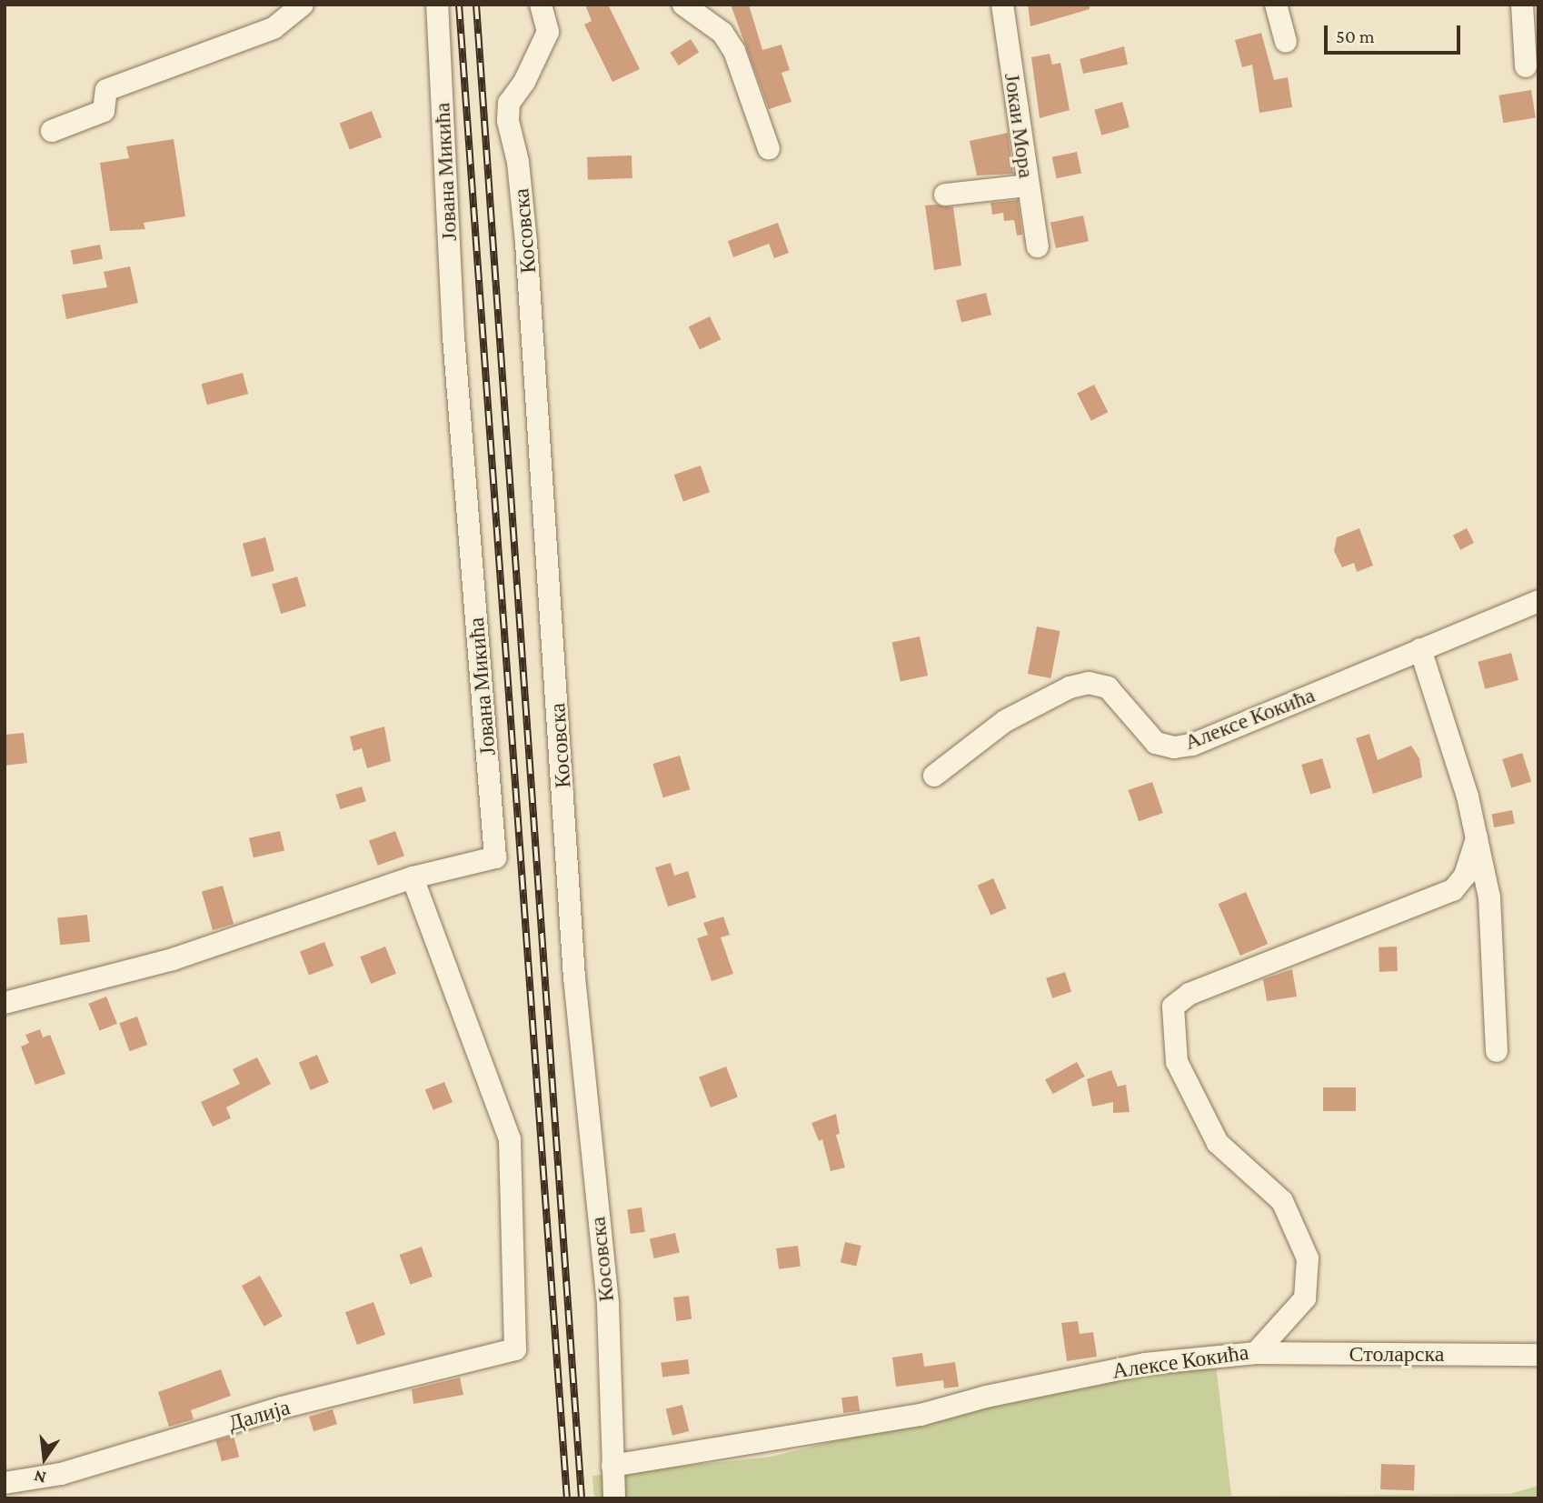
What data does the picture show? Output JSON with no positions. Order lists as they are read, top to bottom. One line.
{"streets":{"street":["Јокаи Мора","Јована Микића","Косовска","Алексе Кокића","Столарска","Далија"]},"crossings":[["Јована Микића","Далија"],["Косовска","Алексе Кокића"],["Алексе Кокића","Столарска"]],"scale_bar":"50 m","north":"bottom"}
